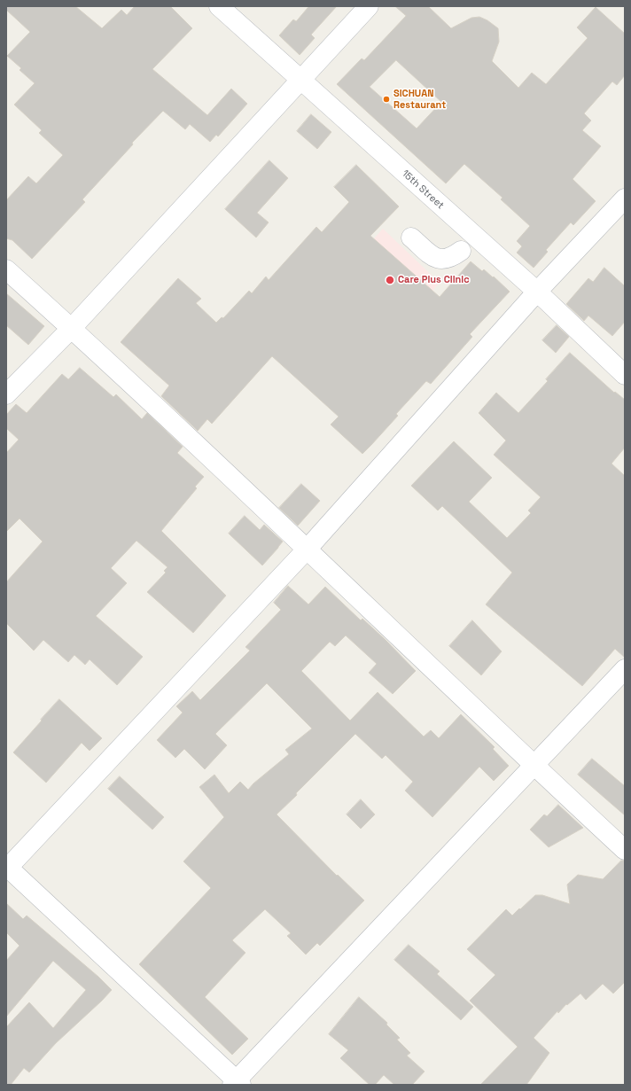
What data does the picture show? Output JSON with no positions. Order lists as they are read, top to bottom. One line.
{"streets":{"street":["15th Street"]},"places":["SICHUAN Restaurant","Care Plus Clinic"]}
